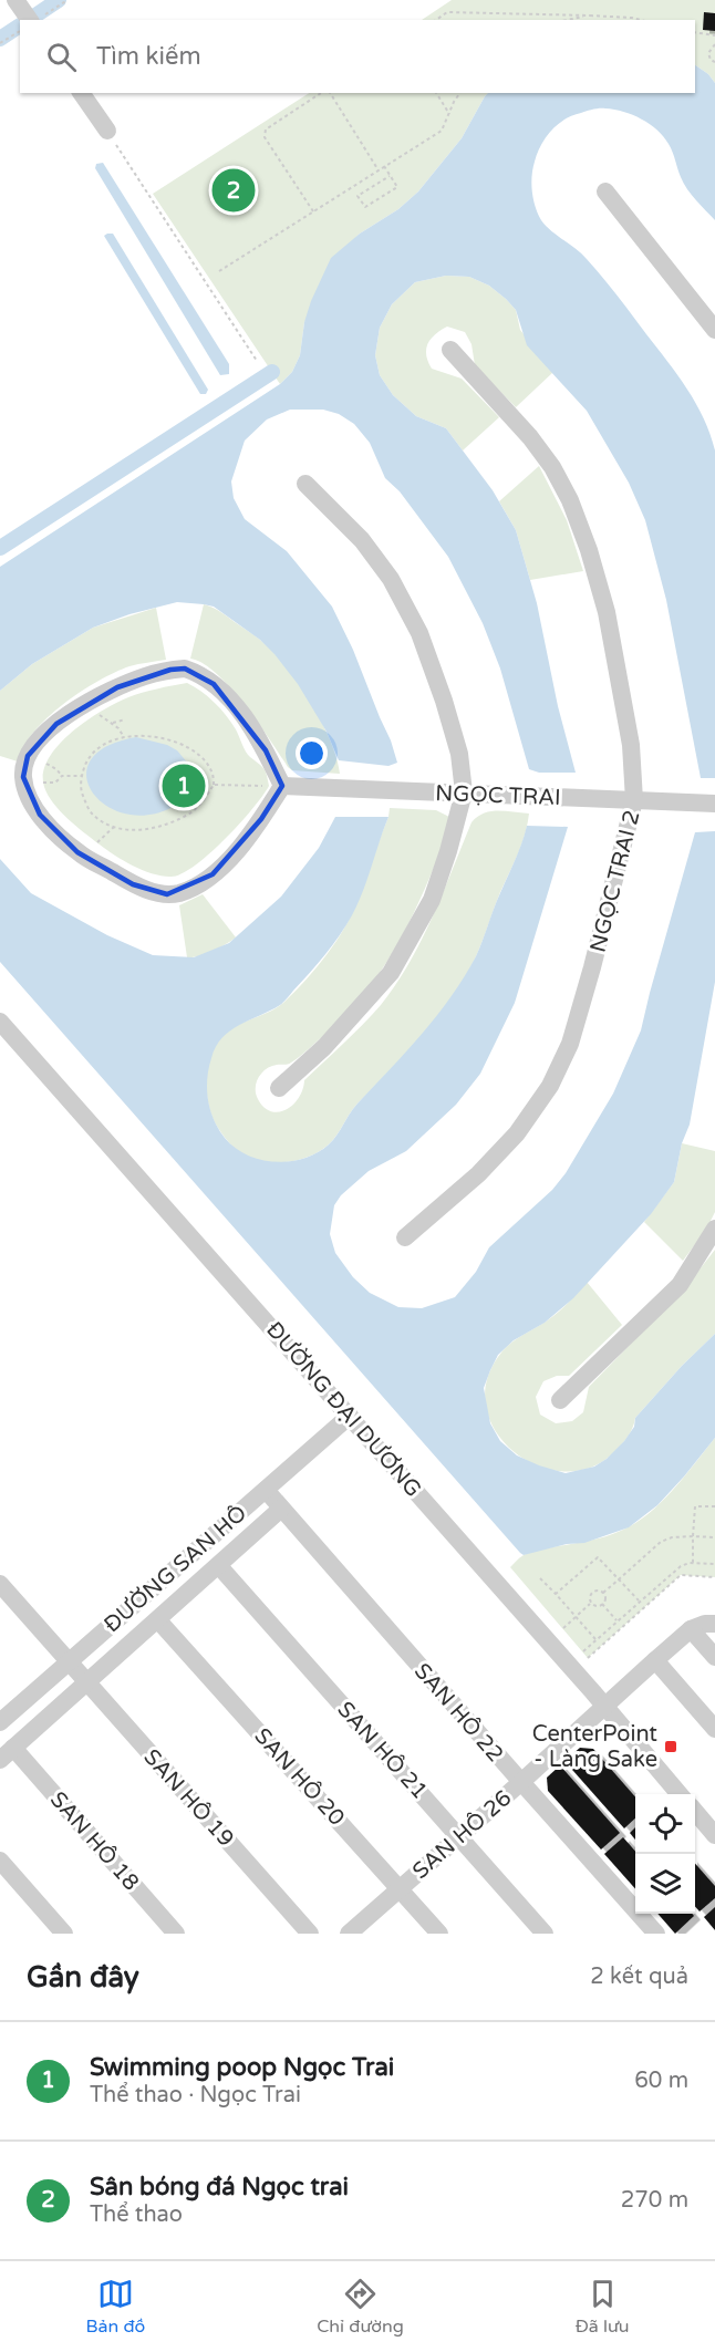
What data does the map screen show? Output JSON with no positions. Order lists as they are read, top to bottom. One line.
{"streets":{"street":["NGỌC TRAI","NGỌC TRAI 2","ĐƯỜNG ĐẠI DƯƠNG","ĐƯỜNG SAN HÔ","SAN HÔ 22","SAN HÔ 21","SAN HÔ 20","SAN HÔ 19","SAN HÔ 26","SAN HÔ 18"]},"crossings":[["NGỌC TRAI","NGỌC TRAI 2"],["ĐƯỜNG ĐẠI DƯƠNG","ĐƯỜNG SAN HÔ"],["ĐƯỜNG ĐẠI DƯƠNG","SAN HÔ 26"],["ĐƯỜNG SAN HÔ","SAN HÔ 22"],["ĐƯỜNG SAN HÔ","SAN HÔ 19"],["SAN HÔ 22","SAN HÔ 26"],["SAN HÔ 21","SAN HÔ 26"],["SAN HÔ 20","SAN HÔ 26"]],"places":{"transit":["CenterPoint - Làng Sake"]},"page":{"search":"Tìm kiếm","pins":["2","1"],"heading":["Gần đây","2 kết quả"],"list":[{"mark":"1","name":"Swimming poop Ngọc Trai","note":"Thể thao · Ngọc Trai","value":"60 m"},{"mark":"2","name":"Sân bóng đá Ngọc trai","note":"Thể thao","value":"270 m"}],"nav":["Bản đồ","Chỉ đường","Đã lưu"]}}
